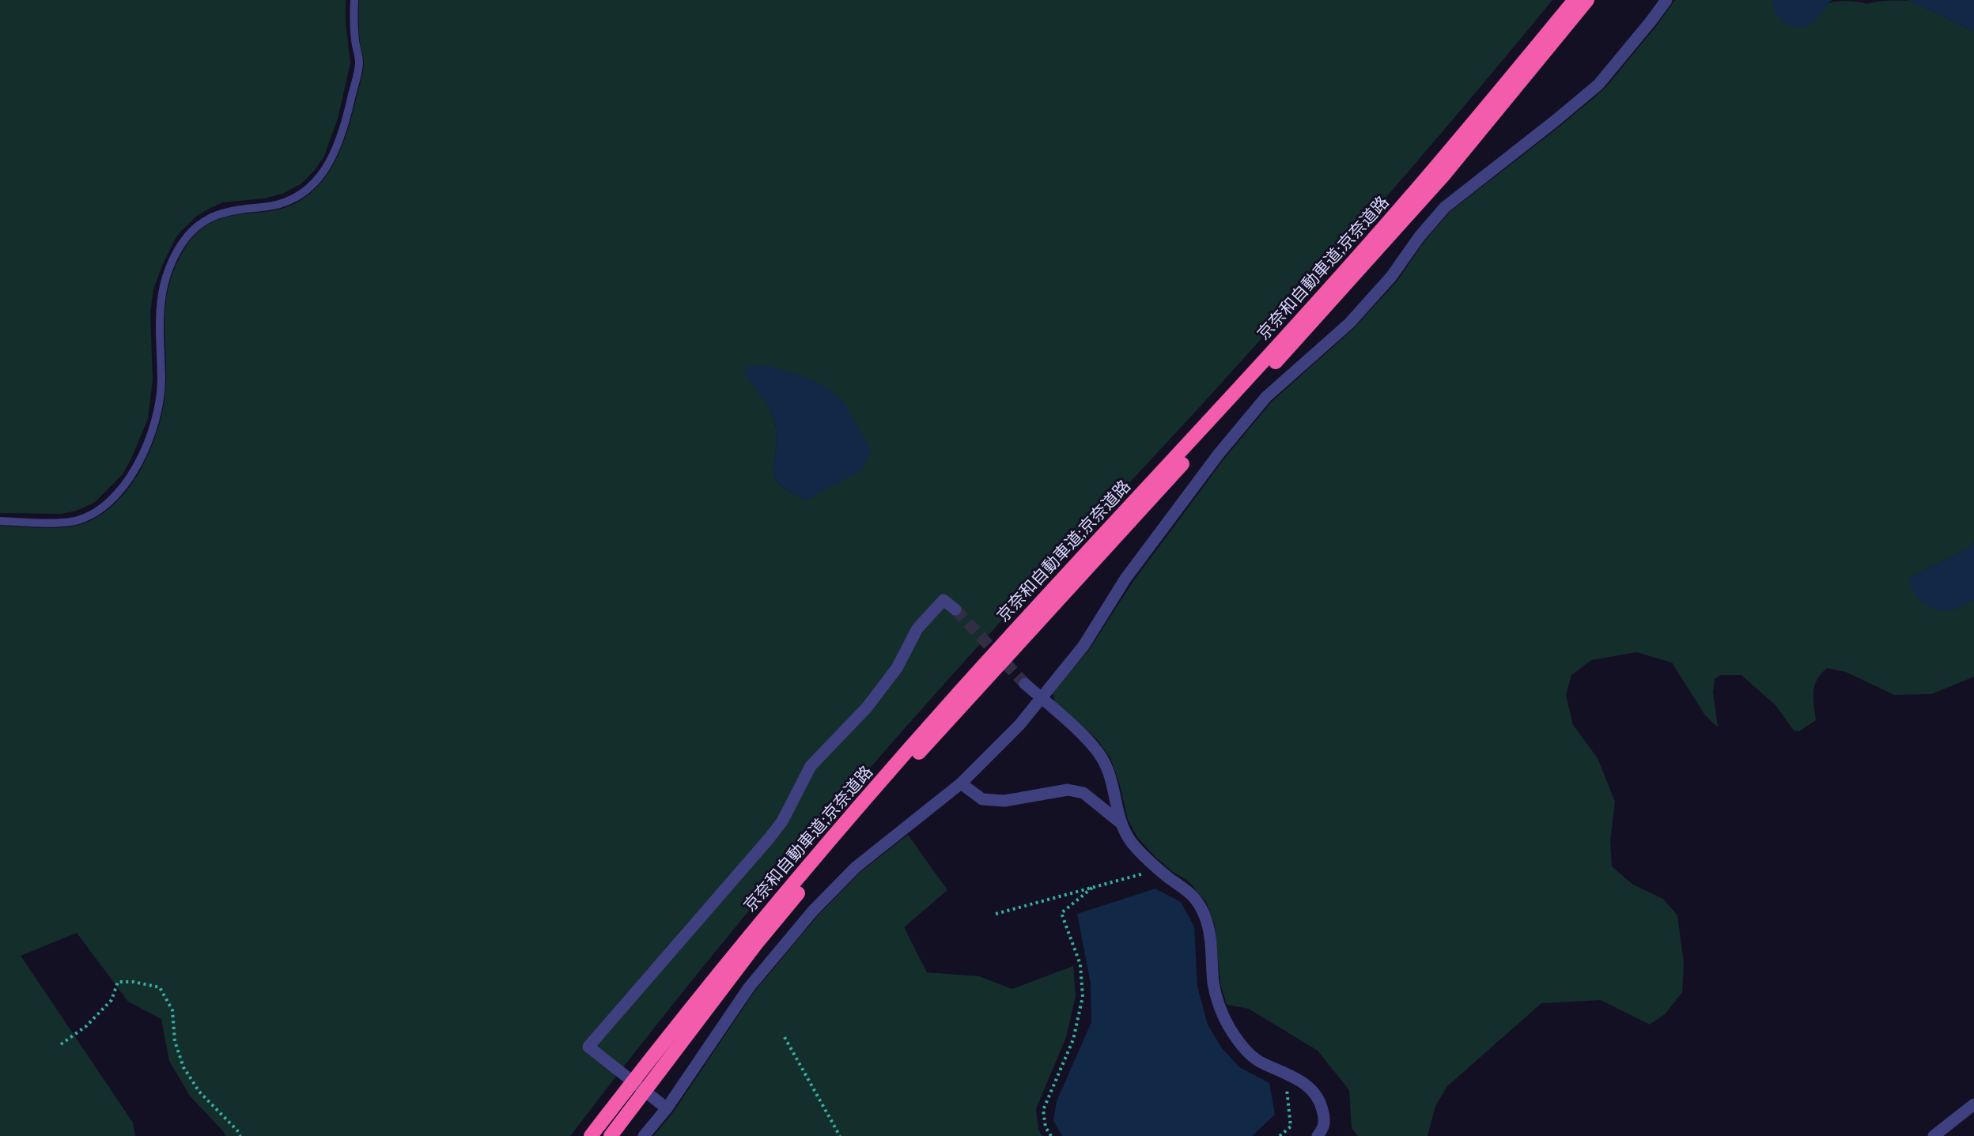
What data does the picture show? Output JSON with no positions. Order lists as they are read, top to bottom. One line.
{"streets":{"highway":["京奈和自動車道;京奈道路"]}}
